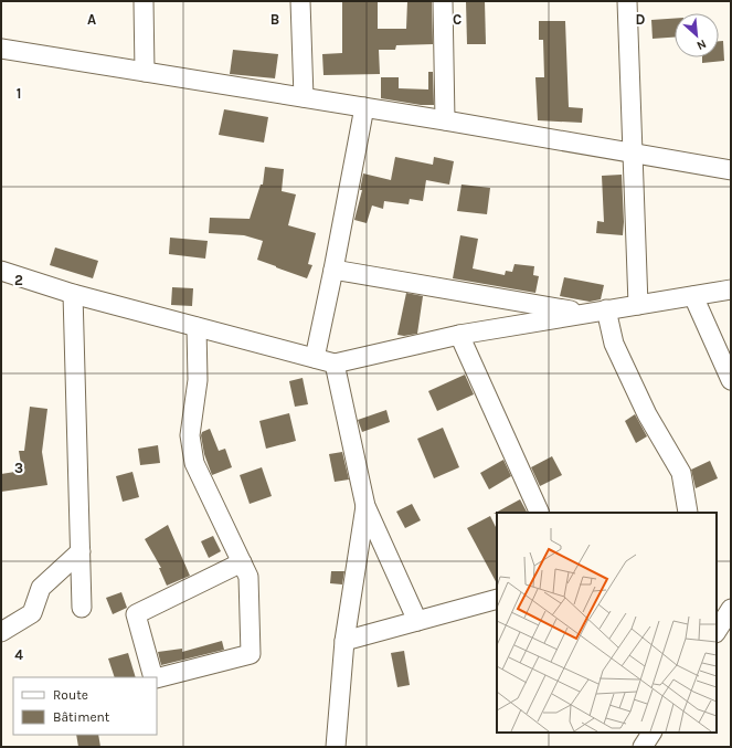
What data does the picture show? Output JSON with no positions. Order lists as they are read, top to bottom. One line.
{"legend":["Route","Bâtiment"],"north":"bottom right","grid":{"columns":["A","B","C","D"],"rows":["1","2","3","4"]}}
